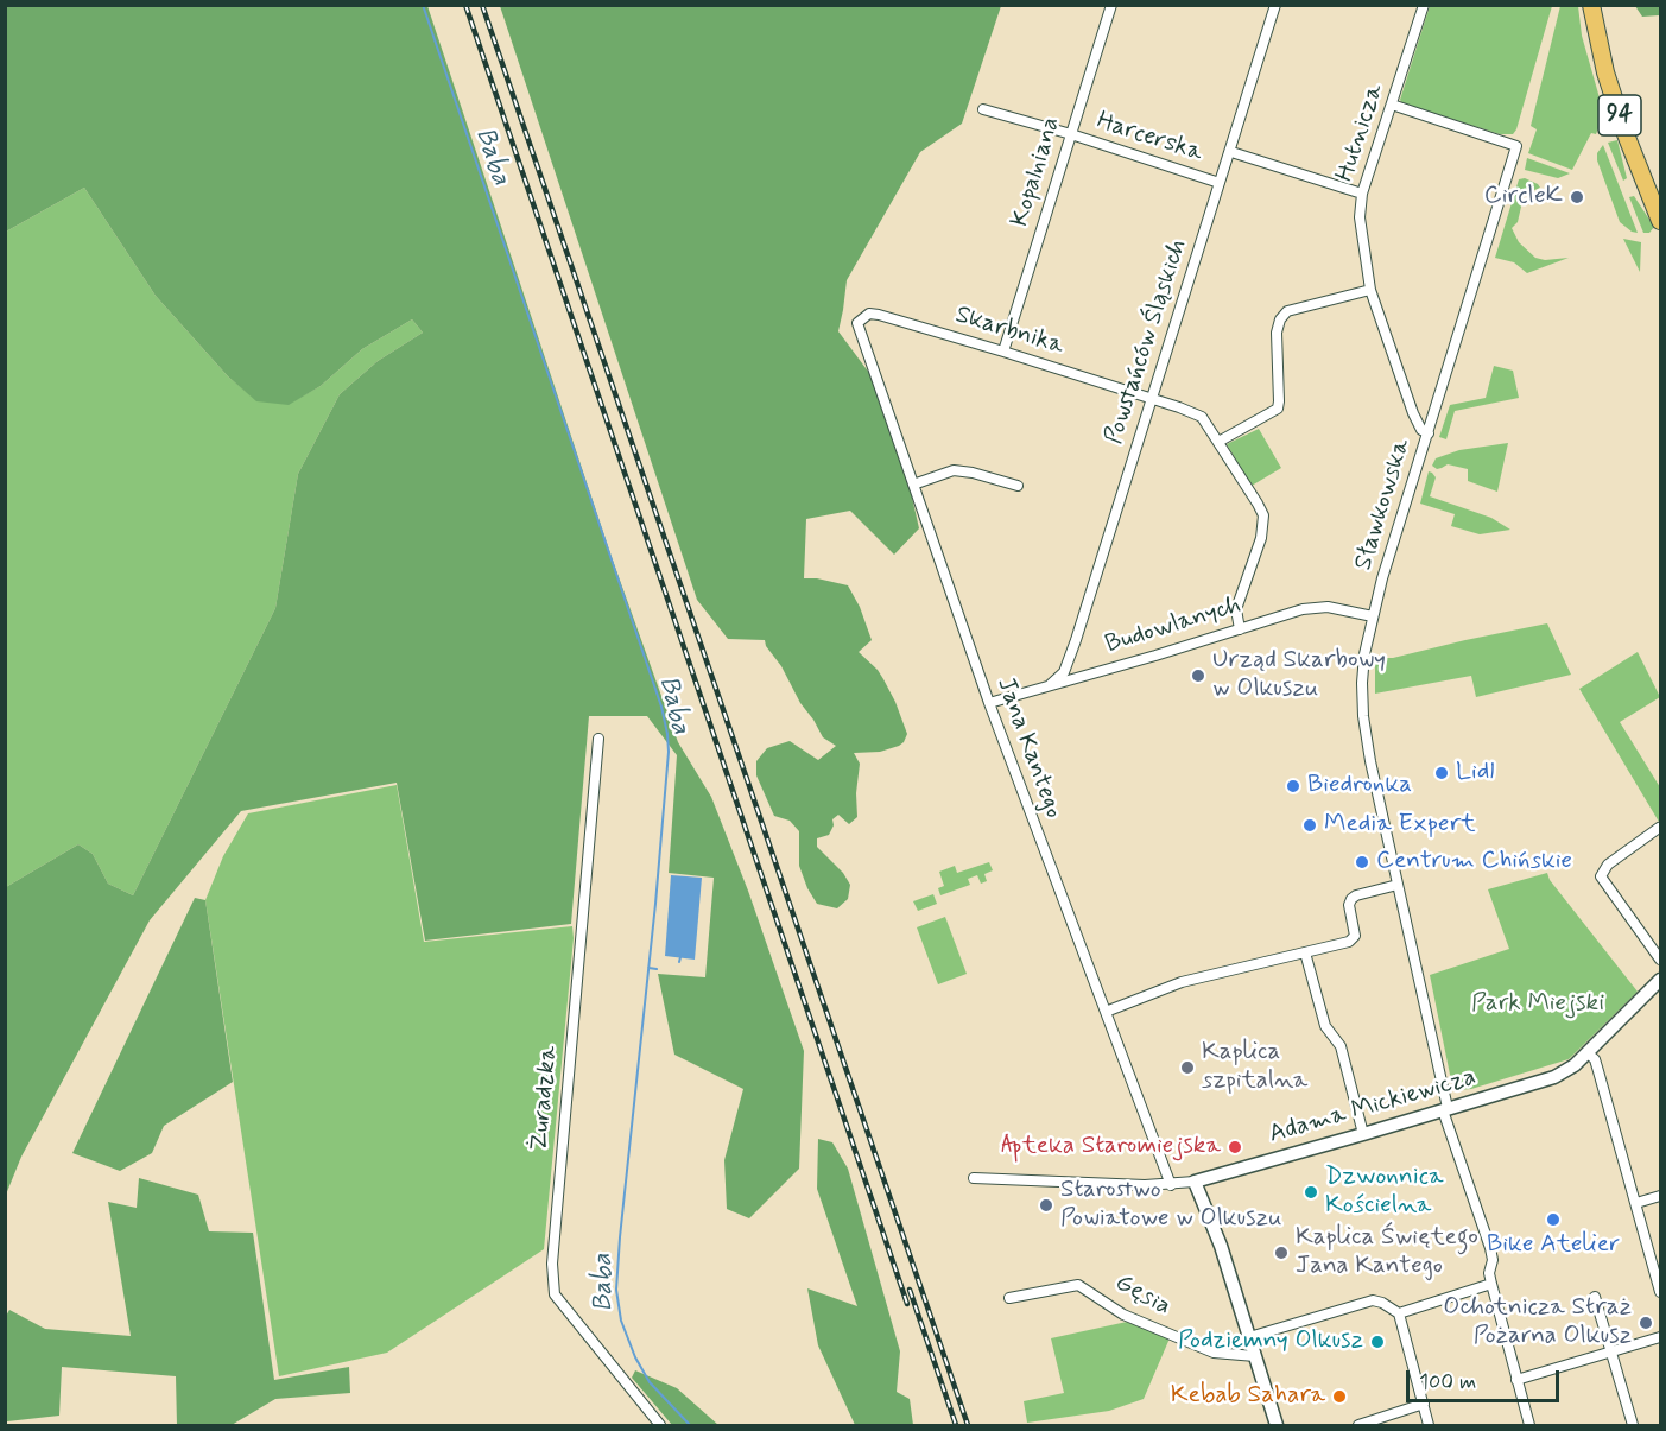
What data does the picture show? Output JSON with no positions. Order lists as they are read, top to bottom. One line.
{"streets":{"main road":["94"],"street":["Hutnicza","Harcerska","Kopalniana","Skarbnika","Powstańców Śląskich","Sławkowska","Budowlanych","Jana Kantego","Żuradzka","Adama Mickiewicza","Gęsia"]},"crossings":[["Hutnicza","Sławkowska"],["Harcerska","Kopalniana"],["Harcerska","Powstańców Śląskich"],["Kopalniana","Skarbnika"],["Skarbnika","Powstańców Śląskich"],["Skarbnika","Budowlanych"],["Skarbnika","Jana Kantego"],["Powstańców Śląskich","Budowlanych"],["Sławkowska","Budowlanych"],["Sławkowska","Adama Mickiewicza"],["Budowlanych","Jana Kantego"],["Jana Kantego","Adama Mickiewicza"]],"water":["Baba"],"parks":["Park Miejski"],"places":["CircleK","Urząd Skarbowy w Olkuszu","Lidl","Biedronka","Media Expert","Centrum Chińskie","Kaplica szpitalna","Apteka Staromiejska","Dzwonnica Kościelna","Starostwo Powiatowe w Olkuszu","Bike Atelier","Kaplica Świętego Jana Kantego","Ochotnicza Straż Pożarna Olkusz","Podziemny Olkusz","Kebab Sahara"],"scale_bar":"100 m"}
